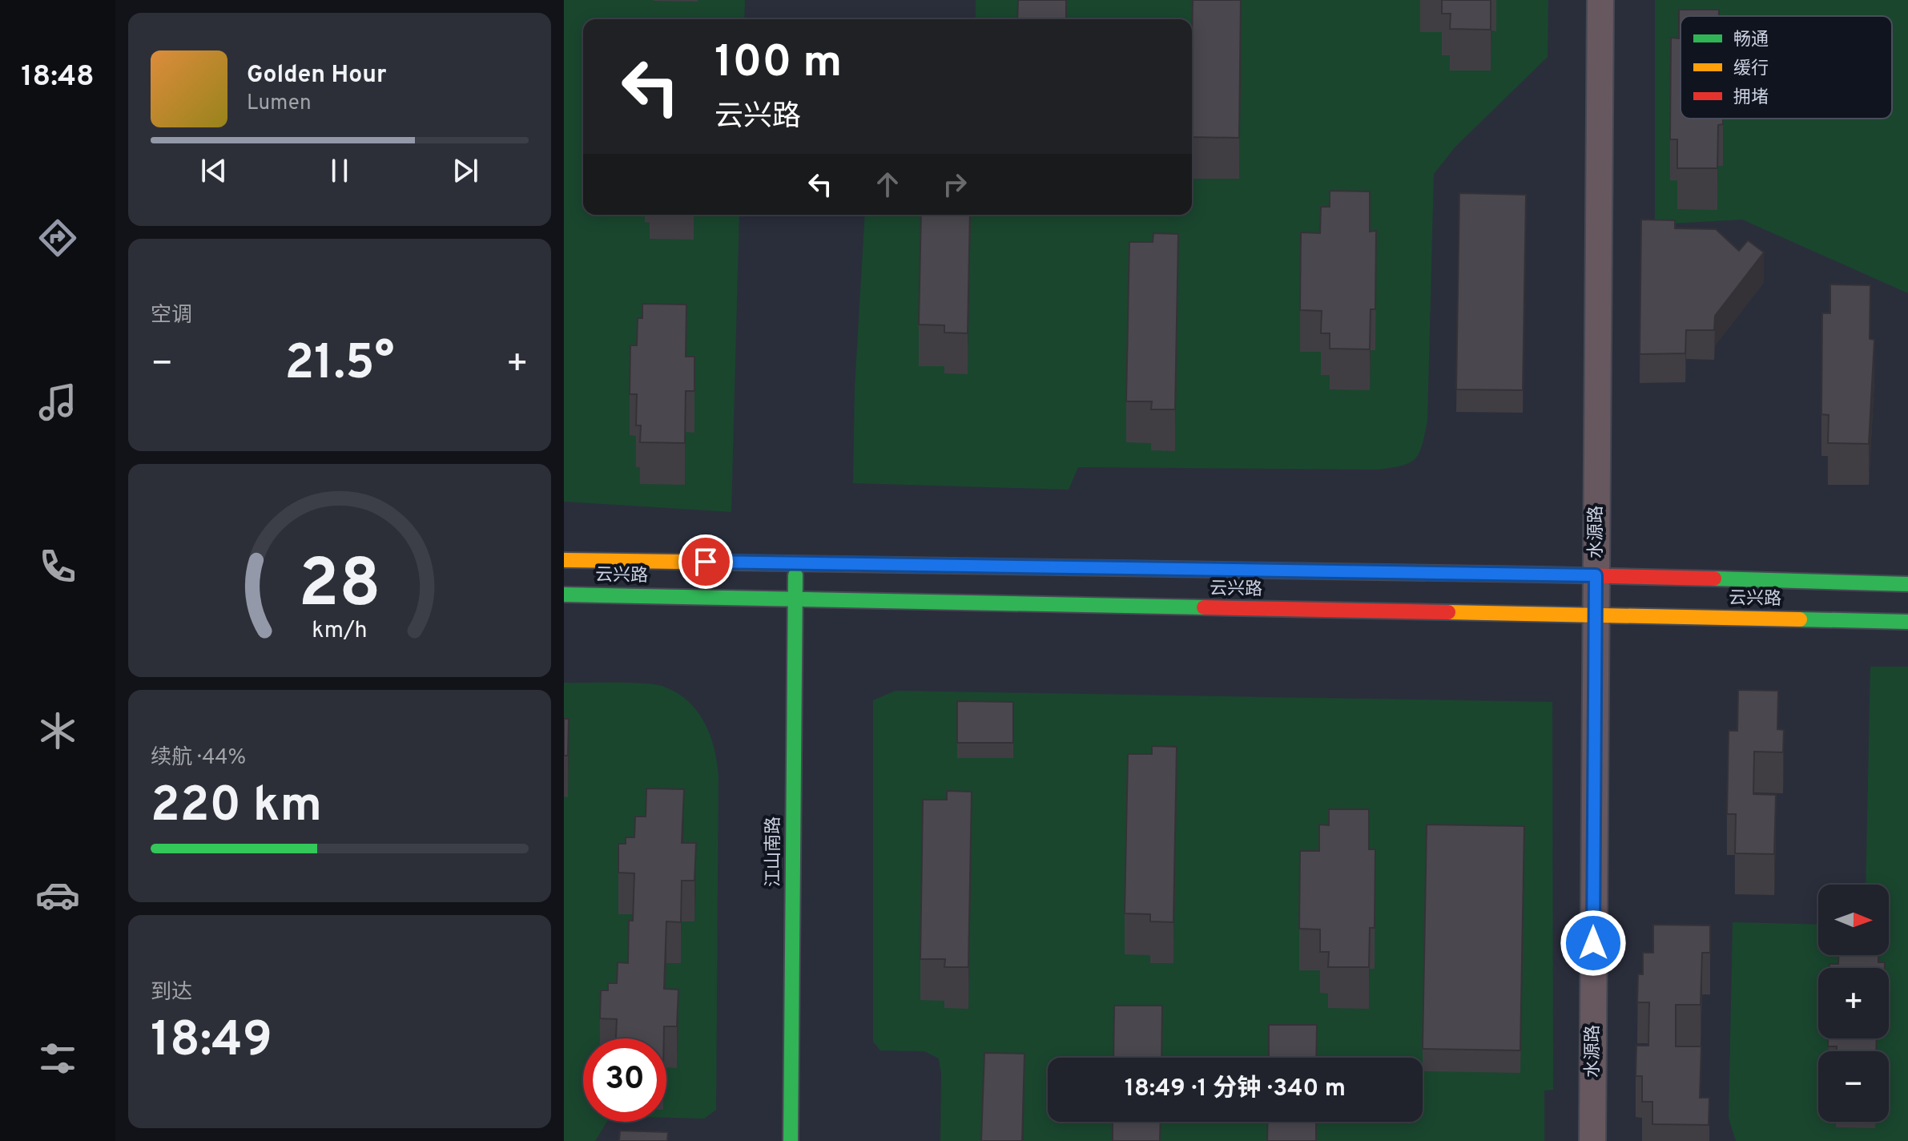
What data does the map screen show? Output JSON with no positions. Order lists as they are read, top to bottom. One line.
{"streets":{"street":["水源路","云兴路","江山南路"]},"crossings":[["水源路","云兴路"],["云兴路","江山南路"]],"legend":["畅通","缓行","拥堵"],"north":"right","page":{"tabs":"18:48","turn":["100 m","云兴路"],"song":["Golden Hour","Lumen"],"tile":["空调",["续航 · 44%","220 km"],["到达","18:49"]],"heat":["−","21.5°","+"],"map_buttons":["+","−"],"limit":"30","trip":"18:49 · 1 分钟 · 340 m","gauge":["28","km/h"]}}
